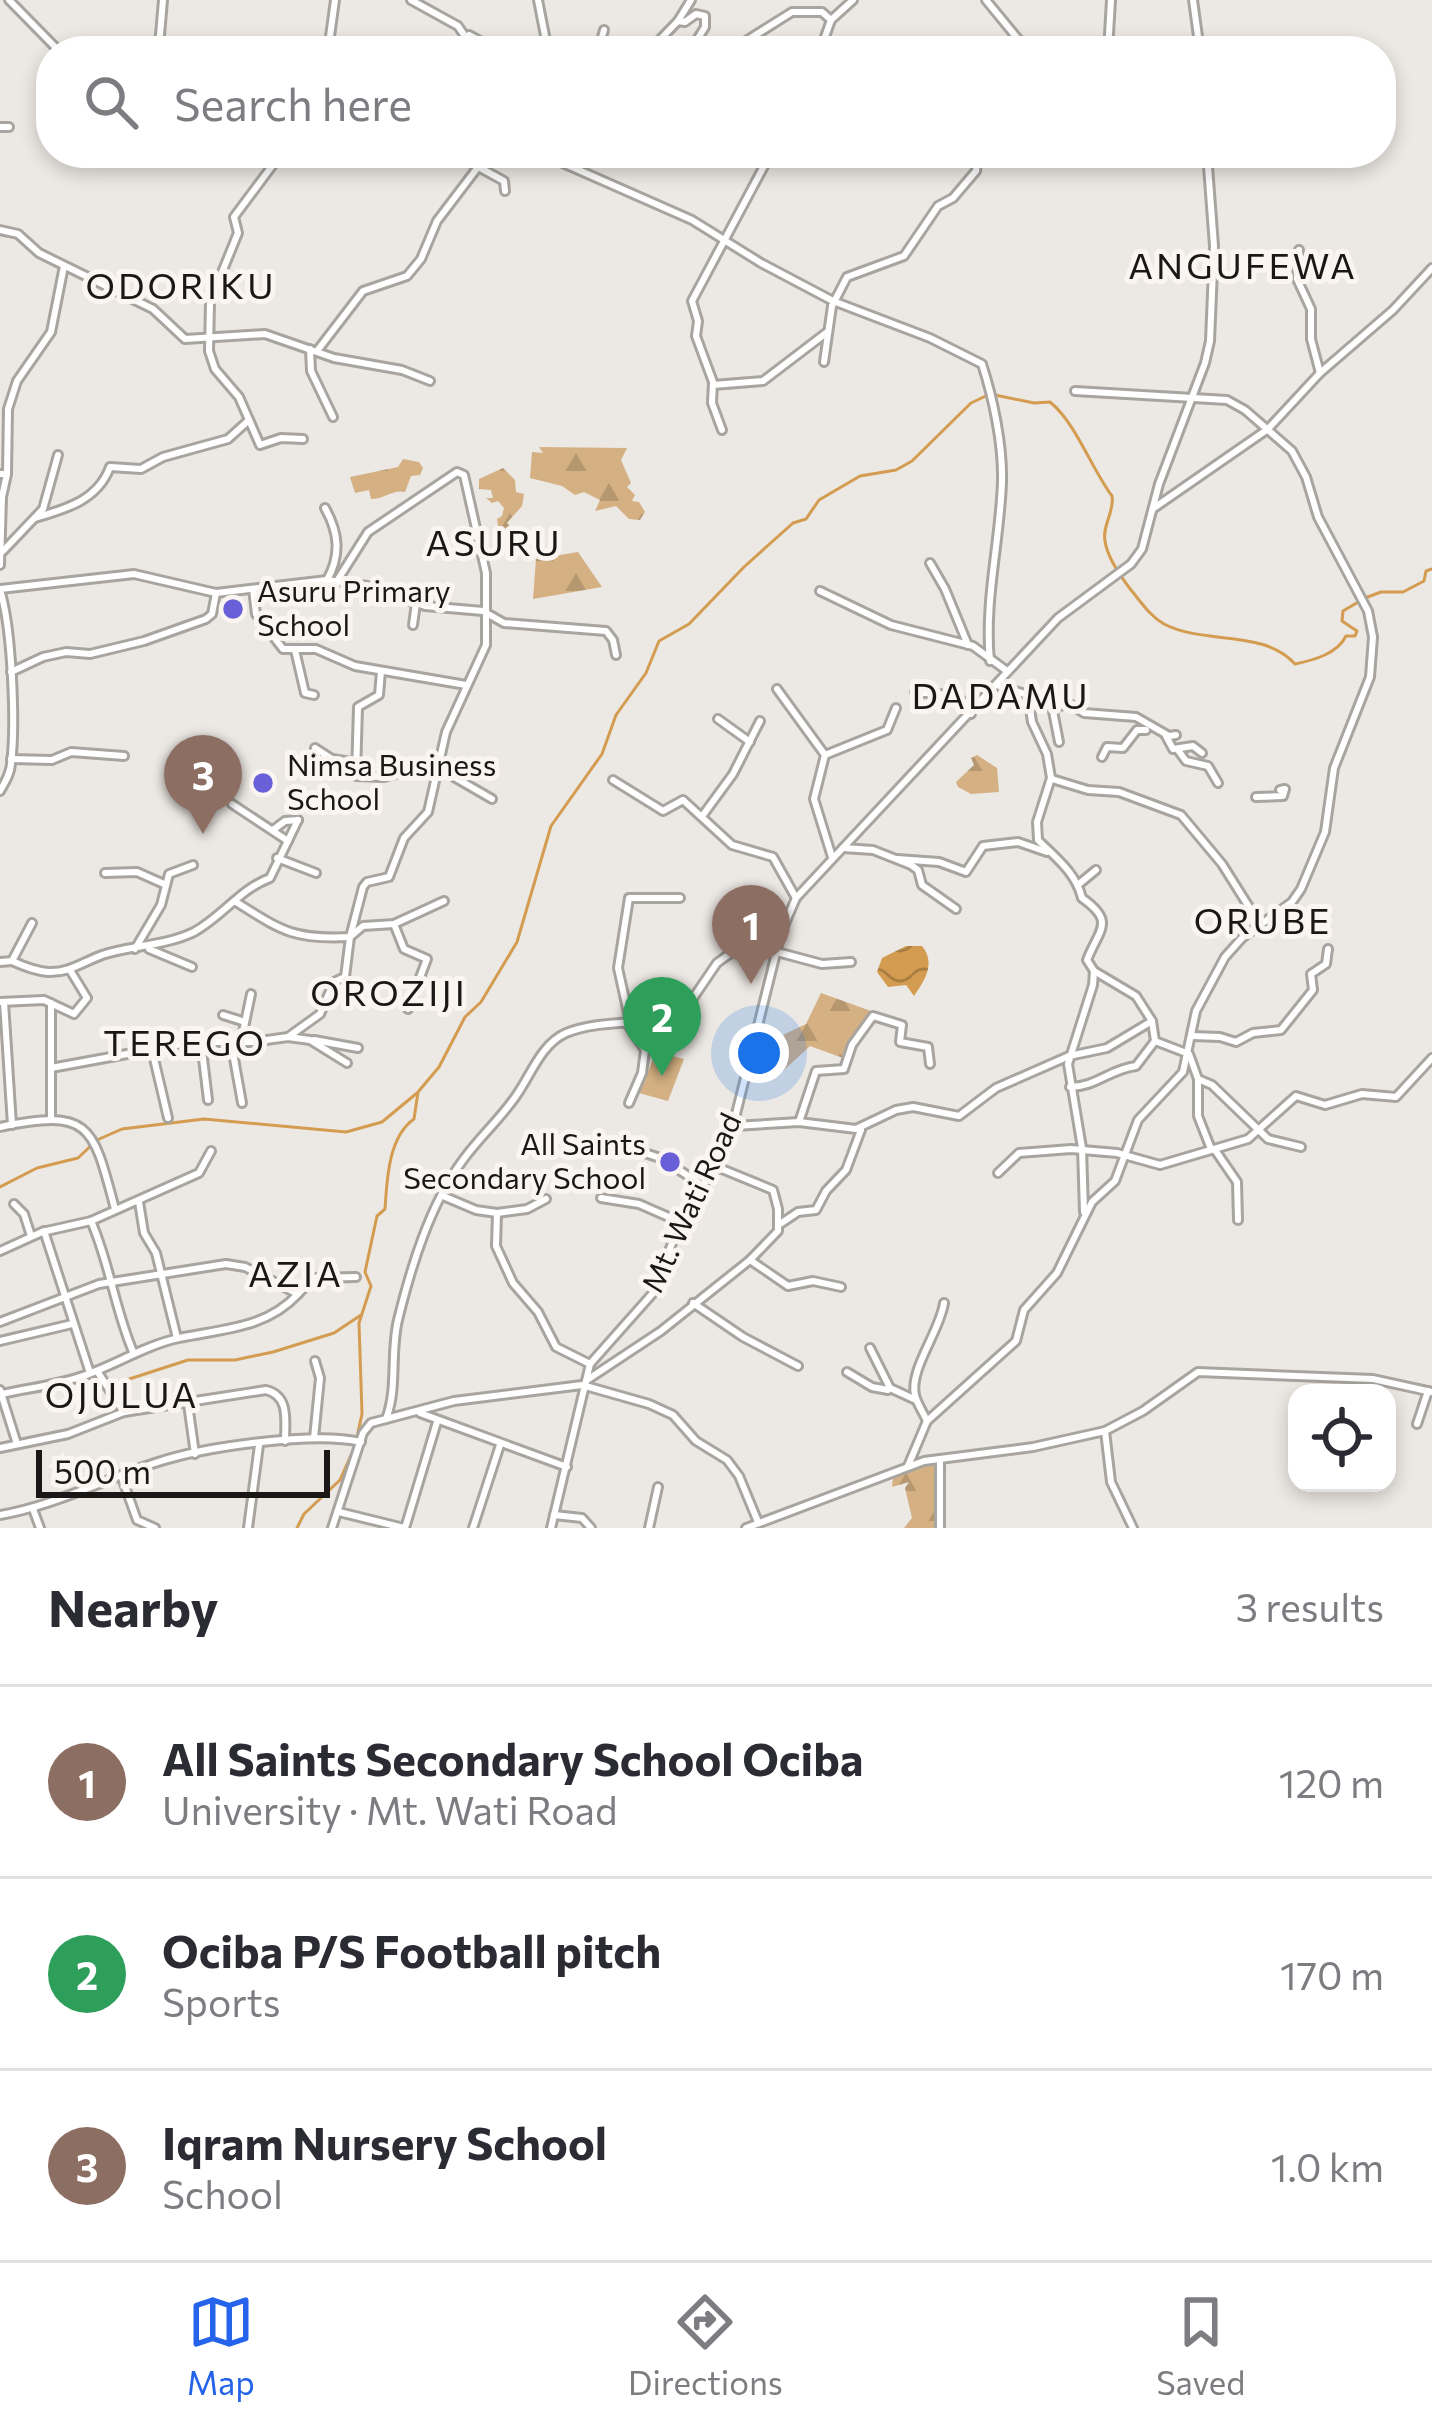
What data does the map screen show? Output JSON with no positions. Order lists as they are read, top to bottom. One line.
{"streets":{"street":["Mt. Wati Road"]},"districts":["ANGUFEWA","ODORIKU","ASURU","DADAMU","ORUBE","OROZIJI","TEREGO","AZIA","OJULUA"],"places":["Asuru Primary School","Nimsa Business School","All Saints Secondary School"],"scale_bar":"500 m","page":{"search":"Search here","pins":["3","1","2"],"scale":"500 m","heading":["Nearby","3 results"],"list":[{"mark":"1","name":"All Saints Secondary School Ociba","note":"University · Mt. Wati Road","value":"120 m"},{"mark":"2","name":"Ociba P/S Football pitch","note":"Sports","value":"170 m"},{"mark":"3","name":"Iqram Nursery School","note":"School","value":"1.0 km"}],"nav":["Map","Directions","Saved"]}}
